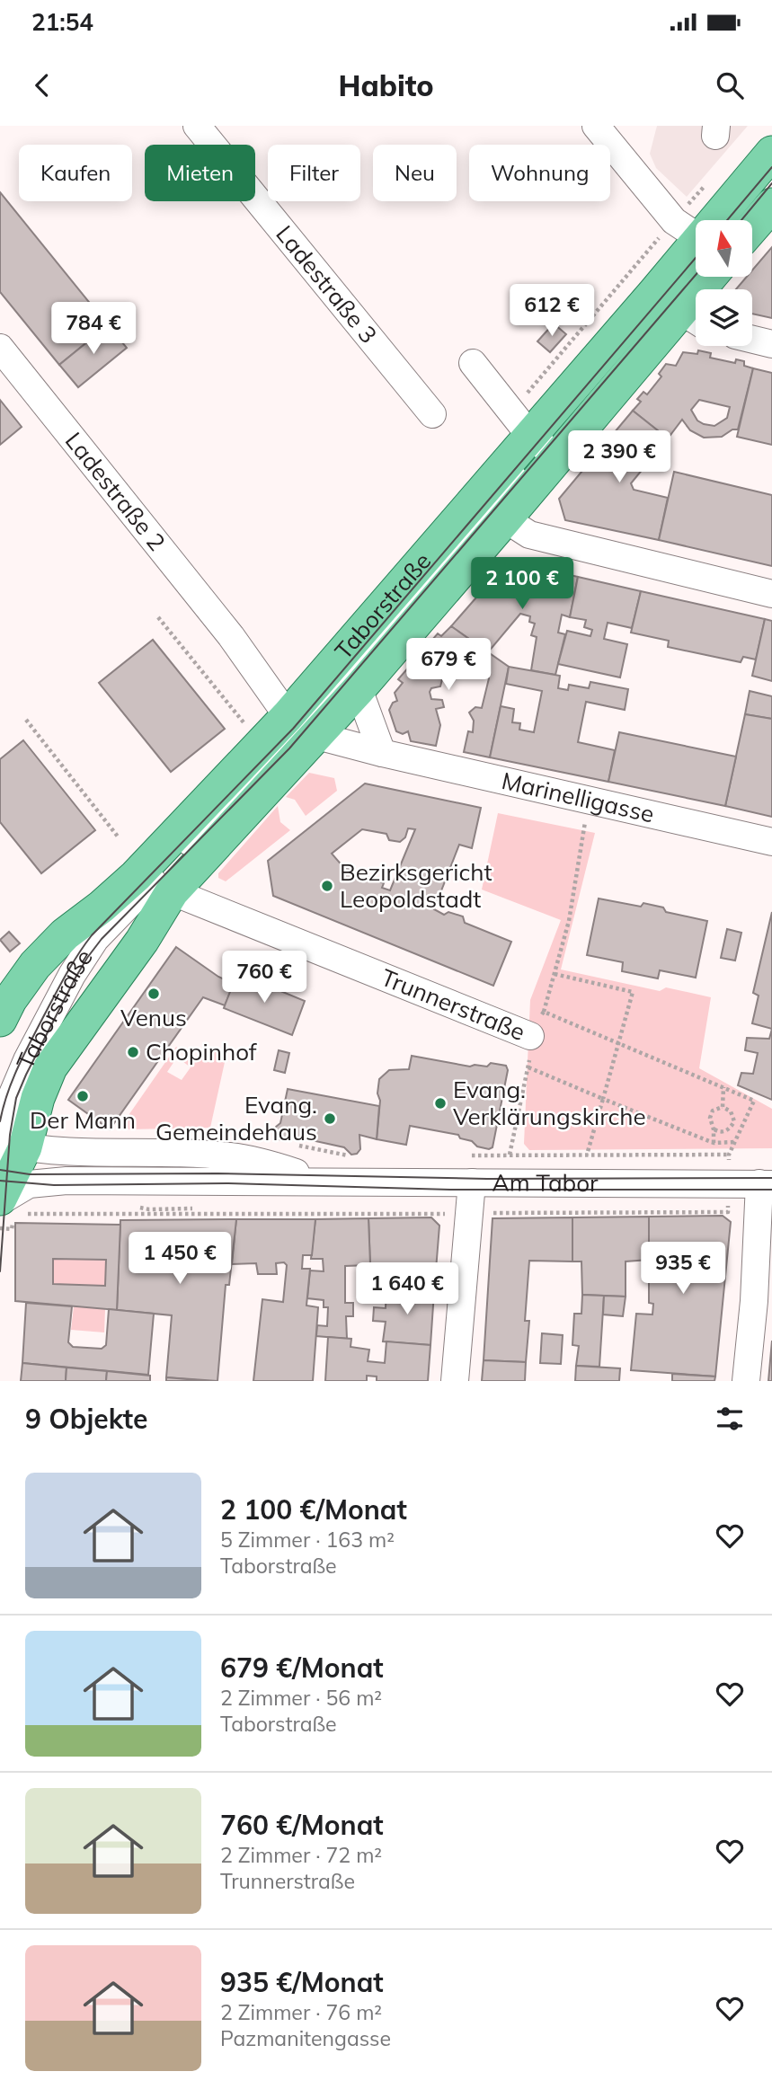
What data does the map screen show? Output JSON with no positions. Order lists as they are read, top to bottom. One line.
{"streets":{"main road":["Taborstraße"],"street":["Ladestraße 3","Ladestraße 2","Marinelligasse","Trunnerstraße","Am Tabor"]},"crossings":[["Ladestraße 2","Taborstraße"],["Ladestraße 2","Marinelligasse"],["Taborstraße","Marinelligasse"],["Taborstraße","Trunnerstraße"],["Taborstraße","Am Tabor"]],"places":["Bezirksgericht Leopoldstadt","Venus","Chopinhof","Der Mann","Evang. Verklärungskirche","Evang. Gemeindehaus"],"north":"top","page":{"status":"21:54","header":"Habito","chip":["Kaufen","Mieten","Filter","Neu","Wohnung"],"price":["612 €","784 €","2 390 €","2 100 €","679 €","760 €","1 450 €","935 €","1 640 €"],"heading":"9 Objekte","list":[{"name":"2 100 €/Monat","note":"5 Zimmer · 163 m² · Taborstraße"},{"name":"679 €/Monat","note":"2 Zimmer · 56 m² · Taborstraße"},{"name":"760 €/Monat","note":"2 Zimmer · 72 m² · Trunnerstraße"},{"name":"935 €/Monat","note":"2 Zimmer · 76 m² · Pazmanitengasse"}]}}
